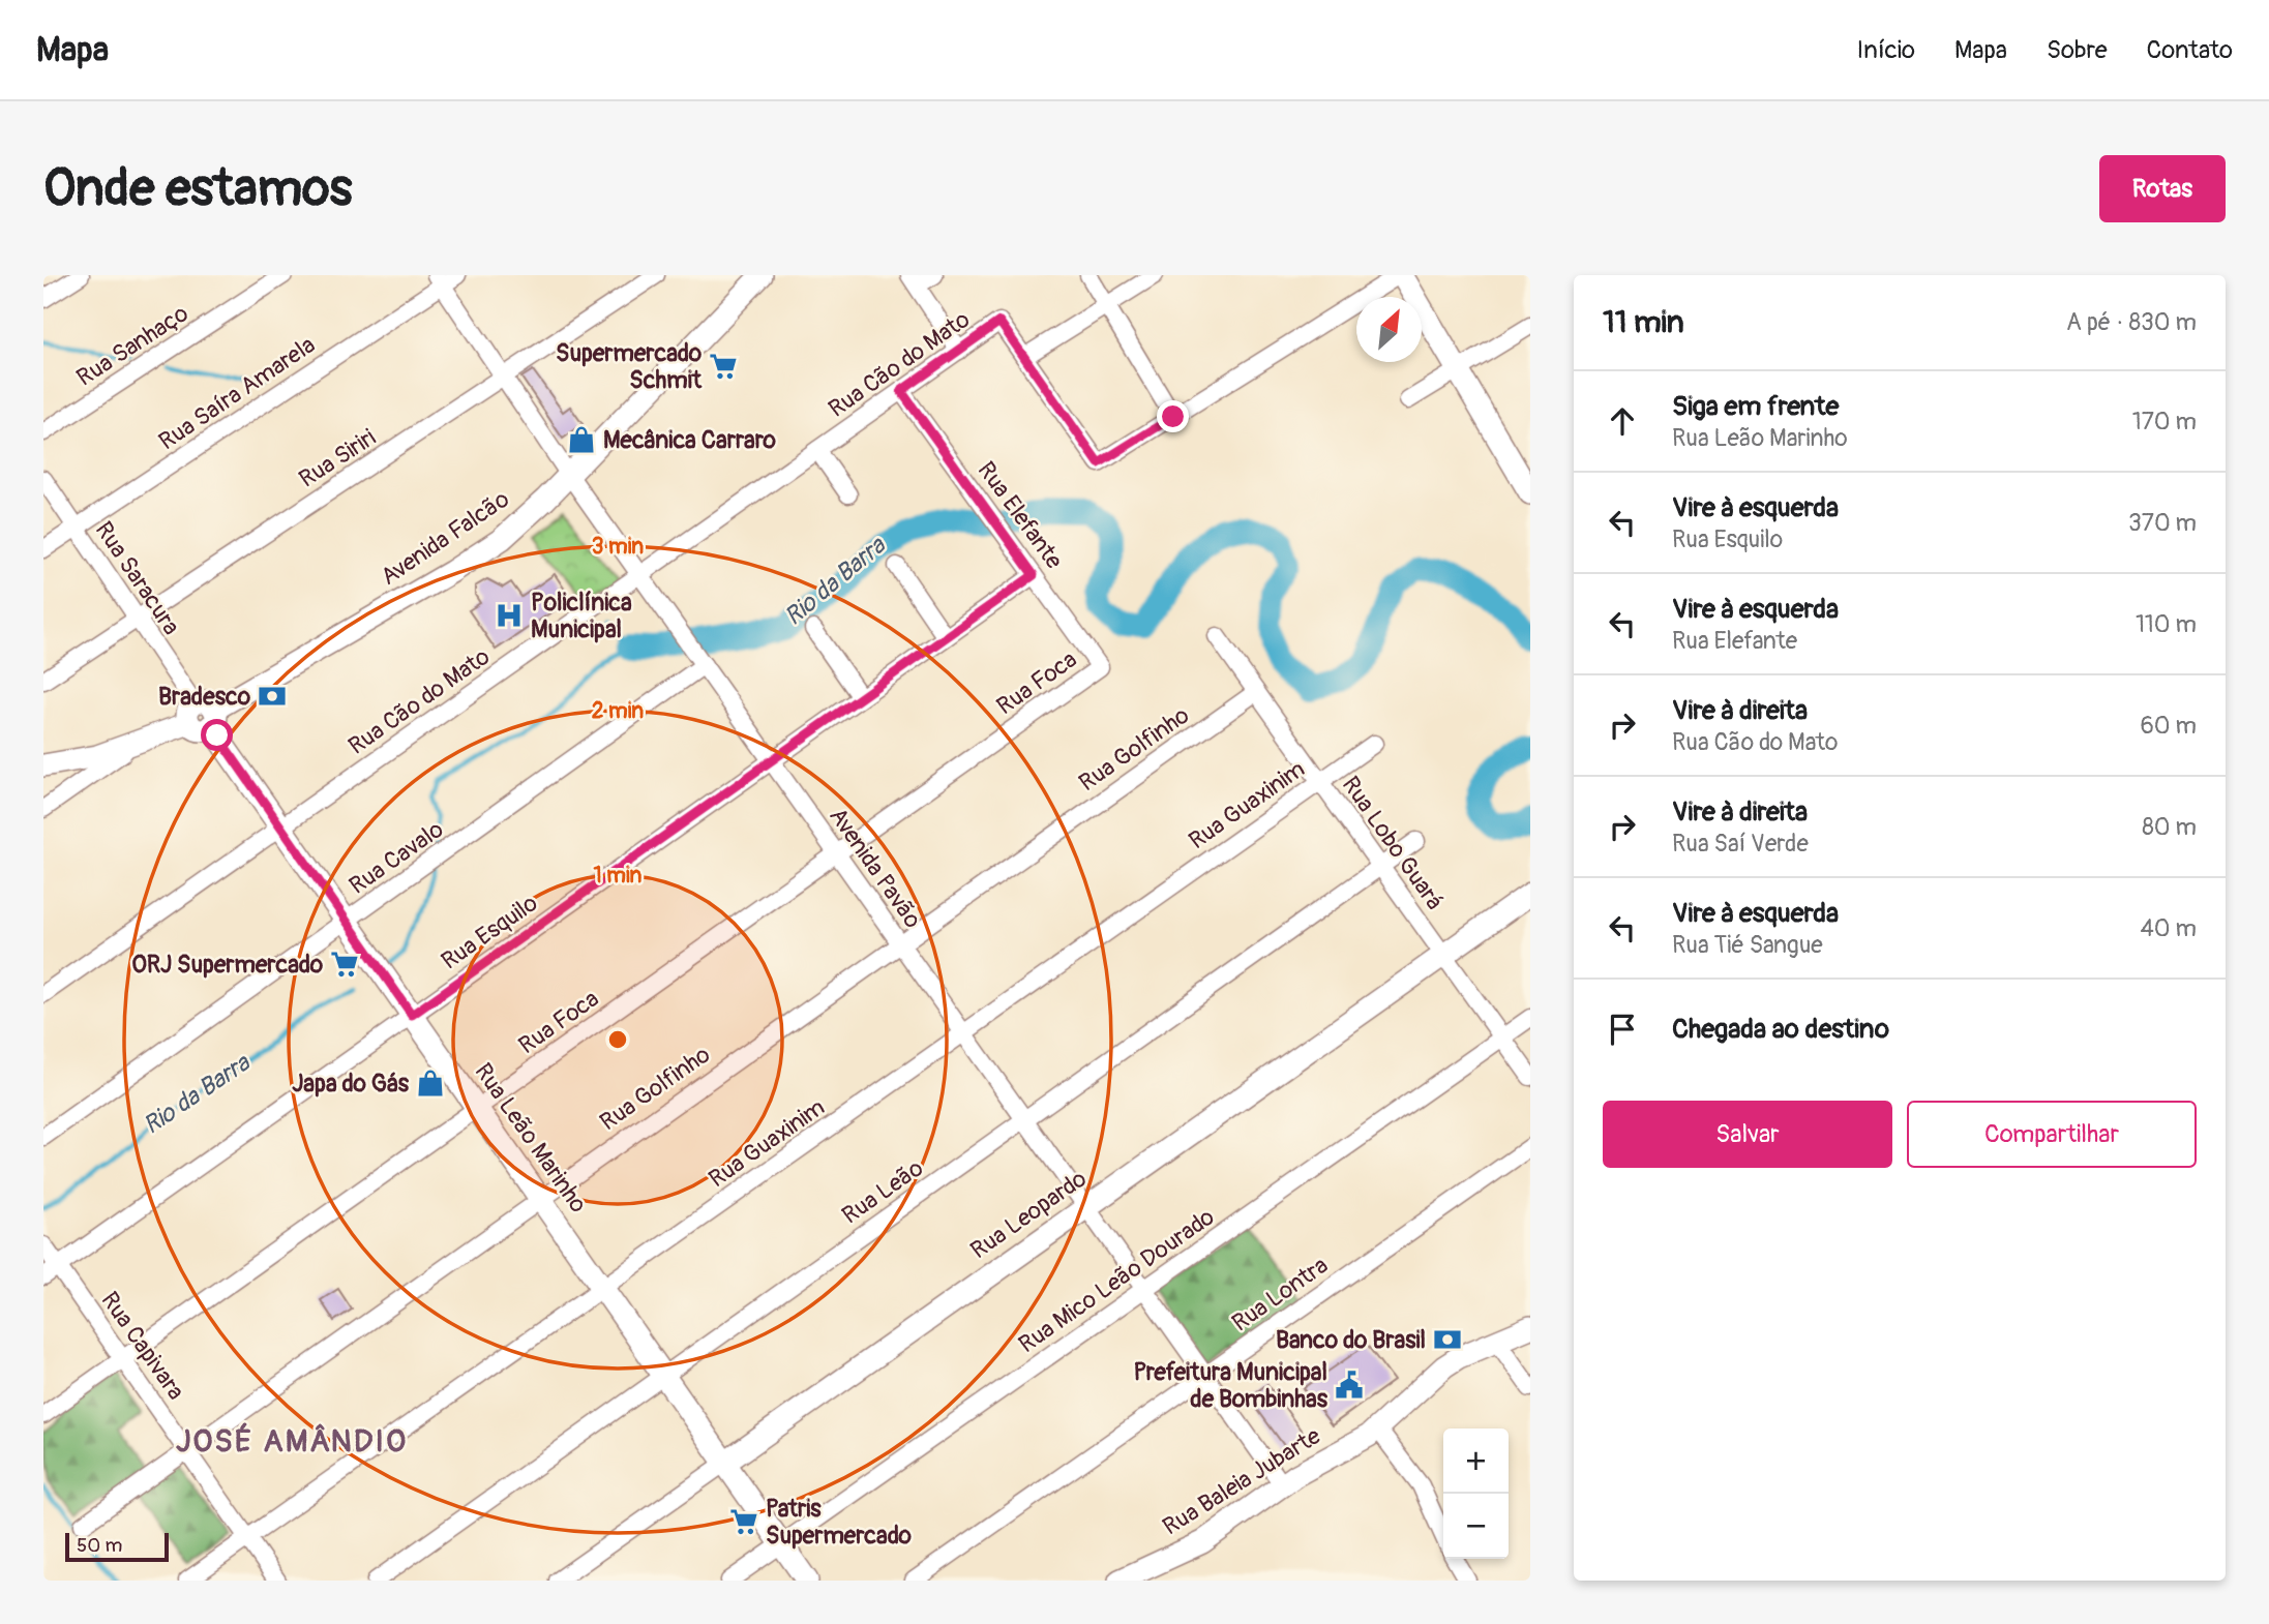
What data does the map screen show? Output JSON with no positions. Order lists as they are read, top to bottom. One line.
{"streets":{"street":["Rua Sanhaço","Rua Cão do Mato","Rua Saíra Amarela","Rua Siriri","Rua Elefante","Avenida Falcão","Rua Saracura","Rua Foca","Rua Golfinho","Rua Guaxinim","Rua Lobo Guará","Rua Cavalo","Avenida Pavão","Rua Esquilo","Rua Leão Marinho","Rua Leão","Rua Leopardo","Rua Mico Leão Dourado","Rua Lontra","Rua Capivara","Rua Baleia Jubarte"]},"crossings":[["Rua Cão do Mato","Rua Elefante"],["Rua Cão do Mato","Avenida Pavão"],["Rua Cão do Mato","Rua Leão Marinho"],["Rua Saíra Amarela","Rua Saracura"],["Rua Saíra Amarela","Avenida Pavão"],["Rua Siriri","Rua Saracura"],["Rua Siriri","Avenida Pavão"],["Rua Elefante","Rua Foca"],["Rua Elefante","Rua Esquilo"],["Avenida Falcão","Rua Saracura"],["Avenida Falcão","Avenida Pavão"],["Avenida Falcão","Rua Leão Marinho"],["Rua Saracura","Rua Leão Marinho"],["Rua Foca","Avenida Pavão"],["Rua Foca","Rua Leão Marinho"],["Rua Foca","Rua Capivara"],["Rua Golfinho","Rua Lobo Guará"],["Rua Golfinho","Avenida Pavão"],["Rua Golfinho","Rua Leão Marinho"],["Rua Golfinho","Rua Capivara"],["Rua Guaxinim","Rua Lobo Guará"],["Rua Guaxinim","Avenida Pavão"],["Rua Guaxinim","Rua Leão Marinho"],["Rua Guaxinim","Rua Capivara"],["Rua Lobo Guará","Rua Leão"],["Rua Lobo Guará","Rua Leopardo"],["Rua Lobo Guará","Rua Mico Leão Dourado"],["Rua Cavalo","Avenida Pavão"],["Rua Cavalo","Rua Leão Marinho"],["Avenida Pavão","Rua Esquilo"],["Avenida Pavão","Rua Leão"],["Avenida Pavão","Rua Leopardo"],["Avenida Pavão","Rua Mico Leão Dourado"],["Avenida Pavão","Rua Lontra"],["Avenida Pavão","Rua Baleia Jubarte"],["Rua Esquilo","Rua Leão Marinho"],["Rua Esquilo","Rua Capivara"],["Rua Leão Marinho","Rua Leão"],["Rua Leão Marinho","Rua Leopardo"],["Rua Leão Marinho","Rua Mico Leão Dourado"]],"districts":["JOSÉ AMÂNDIO"],"water":["Rio da Barra"],"places":{"supermarket":["Supermercado Schmit","ORJ Supermercado","Patris Supermercado"],"shop":["Mecânica Carraro","Japa do Gás"],"hospital":["Policlínica Municipal"],"bank":["Bradesco","Banco do Brasil"],"public building":["Prefeitura Municipal de Bombinhas"]},"scale_bar":"50 m","north":"top right","page":{"header":"Mapa","nav":["Início","Mapa","Sobre","Contato"],"buttons":["Rotas",["Salvar","Compartilhar"]],"title":"Onde estamos","heading":["11 min","A pé · 830 m"],"list":[["Siga em frente","Rua Leão Marinho","170 m"],["Vire à esquerda","Rua Esquilo","370 m"],["Vire à esquerda","Rua Elefante","110 m"],["Vire à direita","Rua Cão do Mato","60 m"],["Vire à direita","Rua Saí Verde","80 m"],["Vire à esquerda","Rua Tié Sangue","40 m"],"Chegada ao destino"],"map_buttons":["+","−"],"scale":"50 m"},"rings":["3 min","2 min","1 min"]}
